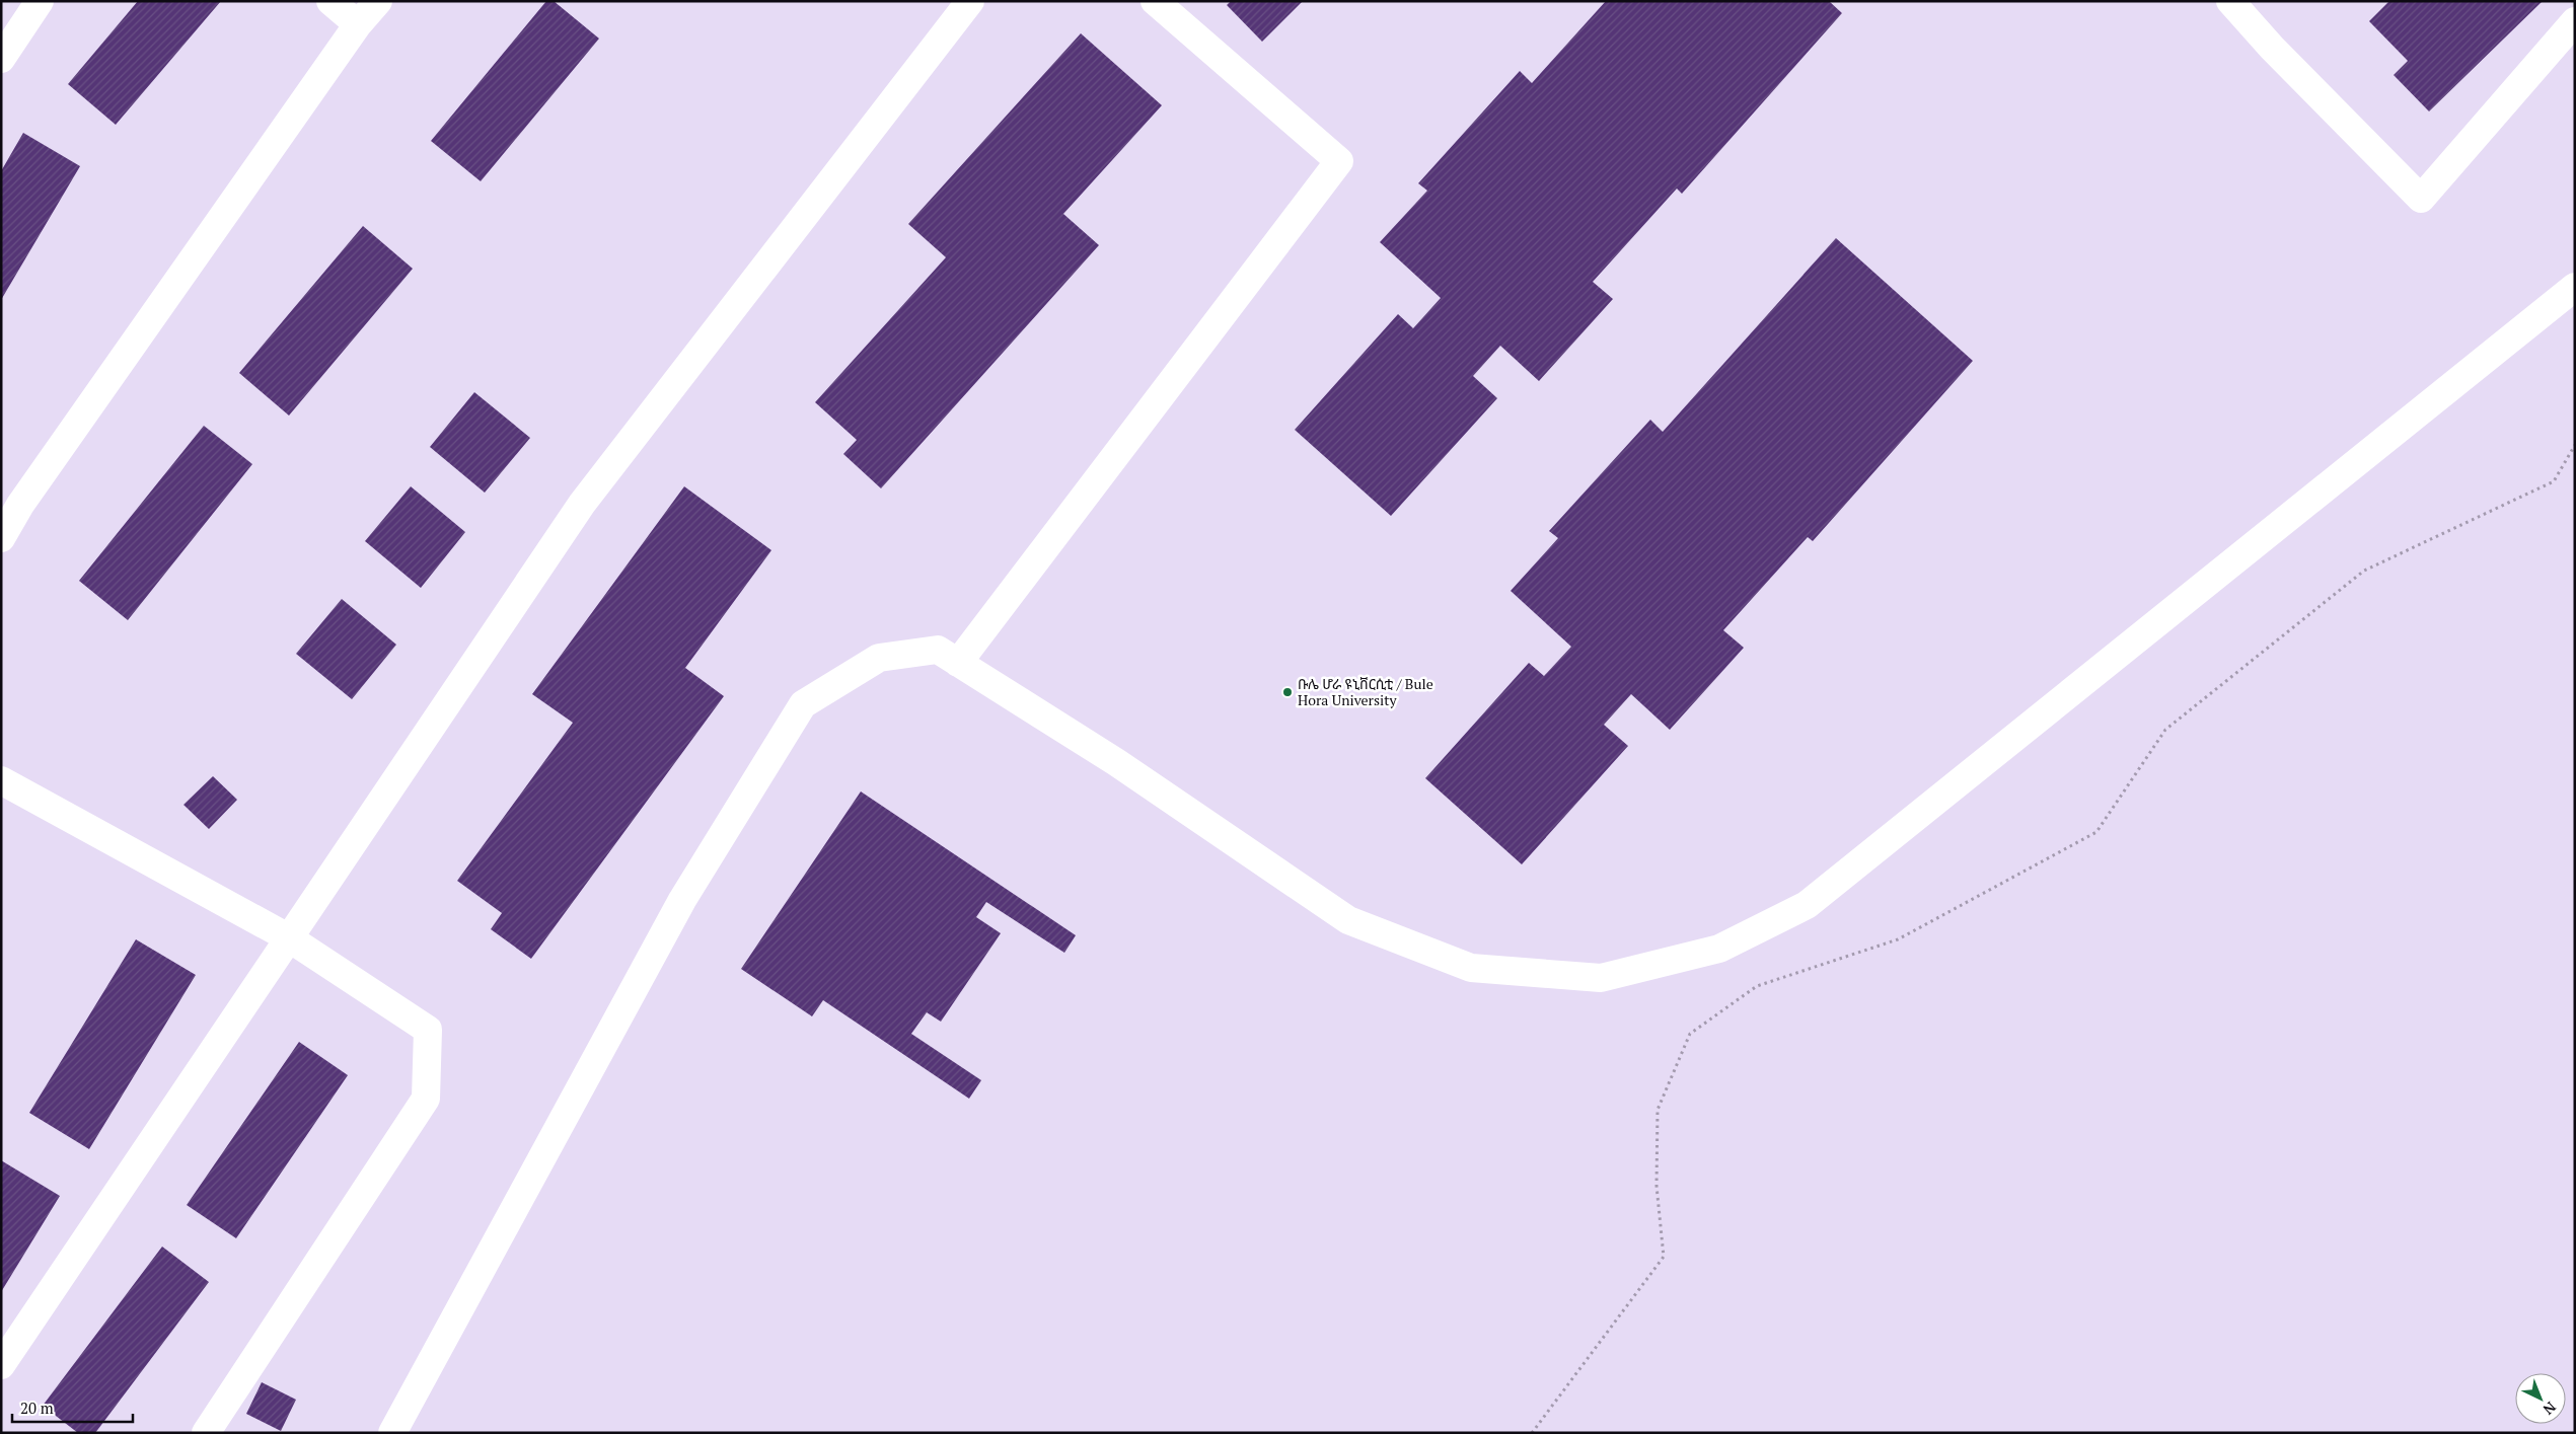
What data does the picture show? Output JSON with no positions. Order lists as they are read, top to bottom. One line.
{"places":["ቡሌ ሆራ ዩኒቨርሲቲ / Bule Hora University"],"scale_bar":"20 m","north":"bottom right"}
